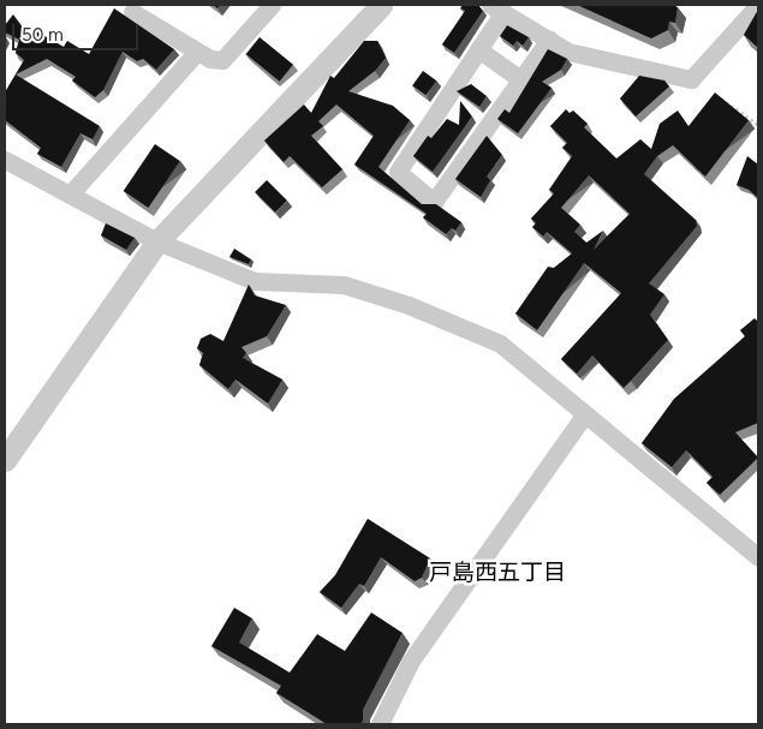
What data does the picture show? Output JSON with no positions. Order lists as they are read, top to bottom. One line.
{"districts":["戸島西五丁目"],"scale_bar":"50 m"}
